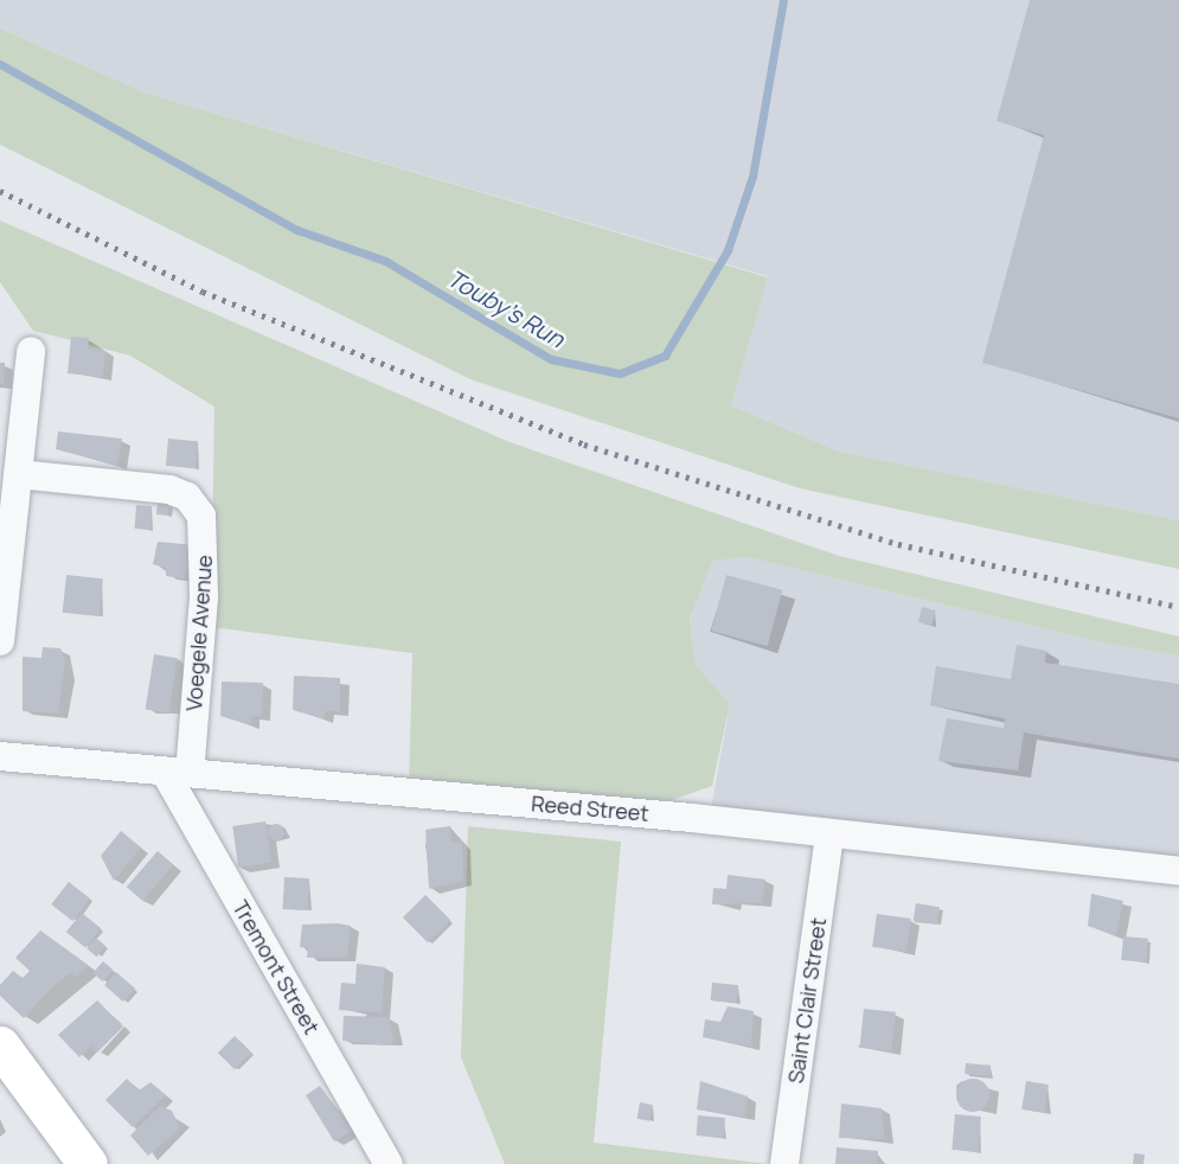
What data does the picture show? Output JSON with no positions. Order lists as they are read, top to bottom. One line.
{"streets":{"street":["Voegele Avenue","Reed Street","Tremont Street","Saint Clair Street"]},"crossings":[["Voegele Avenue","Reed Street"],["Voegele Avenue","Tremont Street"],["Reed Street","Tremont Street"],["Reed Street","Saint Clair Street"]],"water":["Touby's Run"]}
